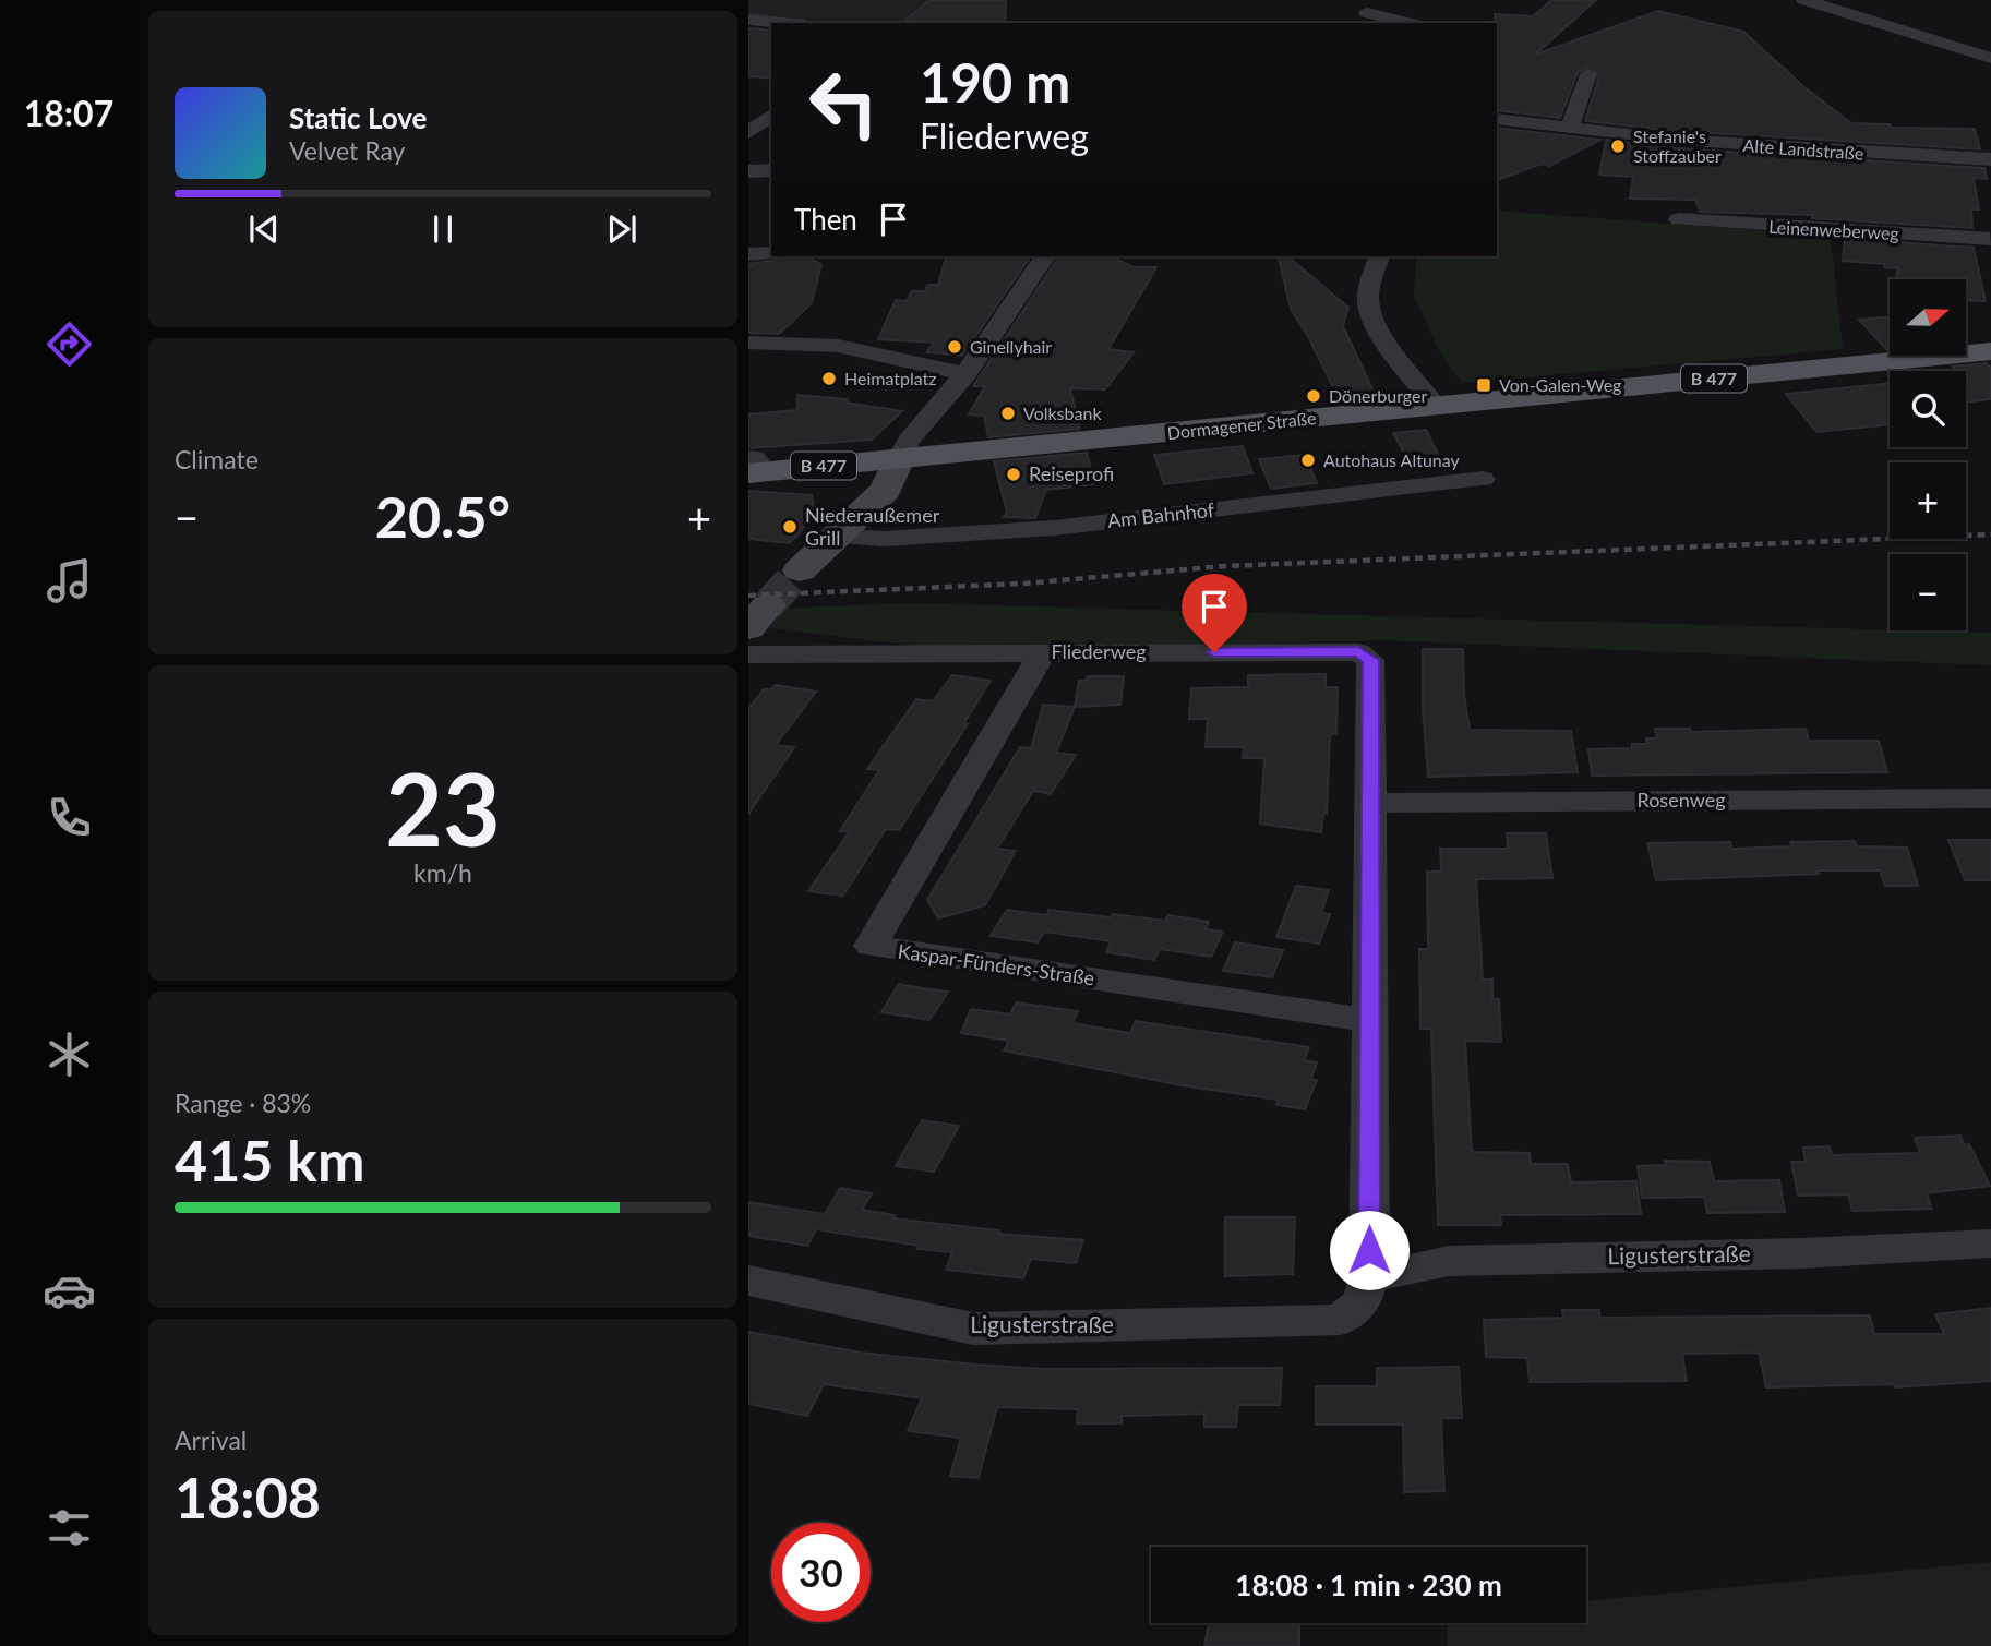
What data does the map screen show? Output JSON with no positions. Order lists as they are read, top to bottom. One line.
{"streets":{"main road":["B 477","Dormagener Straße"],"street":["Alte Landstraße","Leinenweberweg","Am Bahnhof","Fliederweg","Rosenweg","Kaspar-Fünders-Straße","Ligusterstraße"]},"crossings":[["Fliederweg","Rosenweg"],["Fliederweg","Kaspar-Fünders-Straße"],["Fliederweg","Ligusterstraße"]],"places":{"other":["Stefanie's Stoffzauber","Ginellyhair","Heimatplatz","Dönerburger","Volksbank","Autohaus Altunay","Reiseprofi","Niederaußemer Grill"],"transit":["Von-Galen-Weg"]},"north":"right","page":{"tabs":"18:07","turn":["190 m","Fliederweg"],"song":["Static Love","Velvet Ray"],"then":"Then","map_buttons":["+","−"],"tile":["Climate",["23","km/h"],["Range · 83%","415 km"],["Arrival","18:08"]],"heat":["−","20.5°","+"],"limit":"30","trip":"18:08 · 1 min · 230 m"}}
